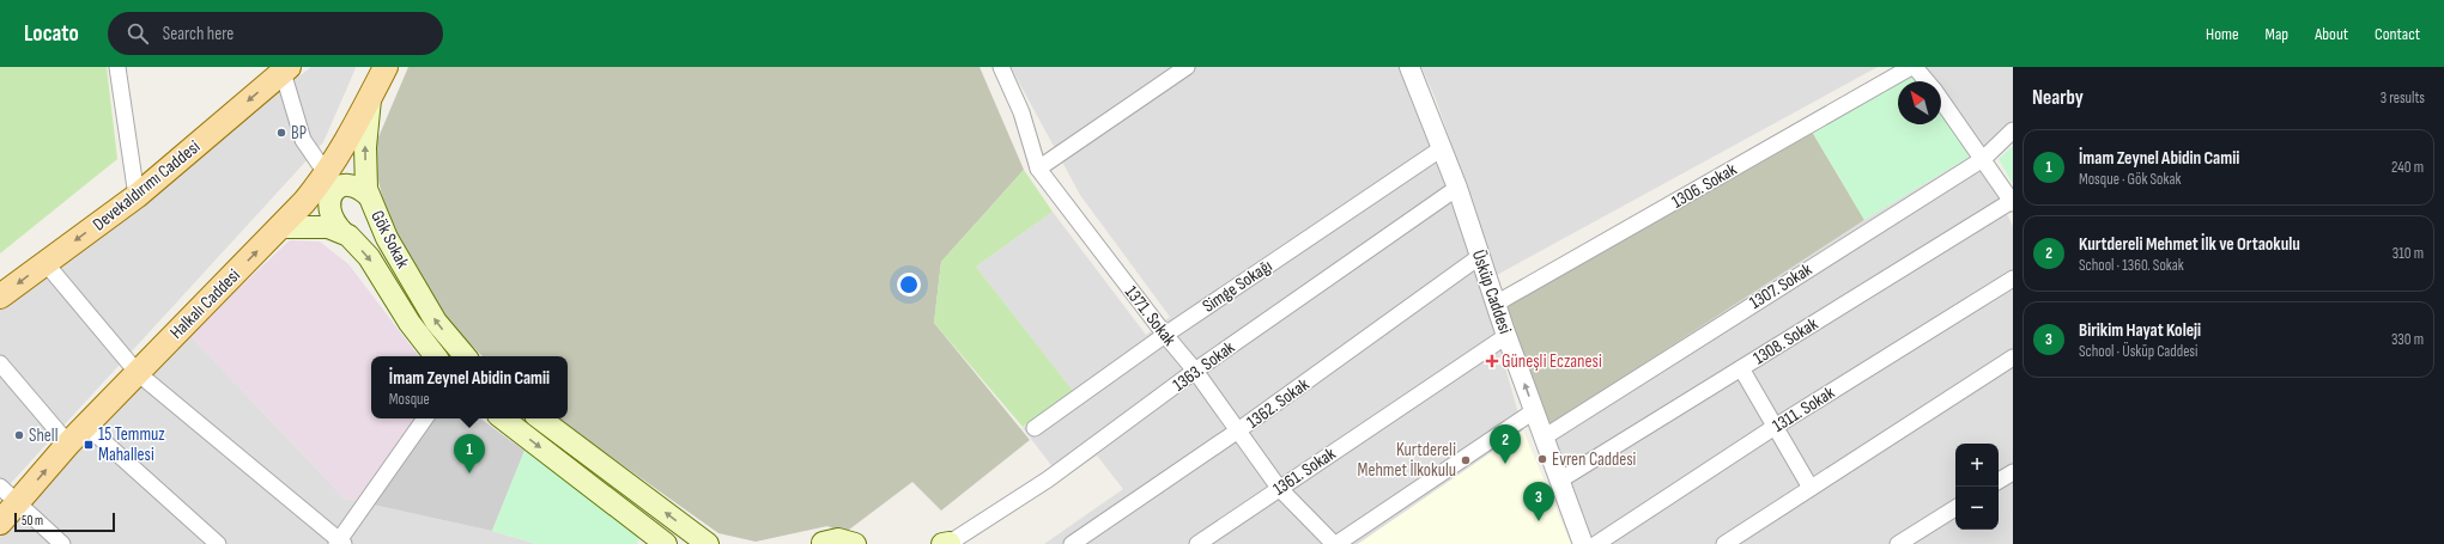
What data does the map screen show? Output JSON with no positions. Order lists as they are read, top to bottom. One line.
{"streets":{"main road":["Devekaldırımı Caddesi","Gök Sokak","Halkalı Caddesi"],"street":["1306. Sokak","Simge Sokağı","1307. Sokak","Üsküp Caddesi","1371. Sokak","1308. Sokak","1363. Sokak","1362. Sokak","1311. Sokak","1361. Sokak"]},"crossings":[["1306. Sokak","Üsküp Caddesi"],["Gök Sokak","Halkalı Caddesi"],["Simge Sokağı","Üsküp Caddesi"],["Simge Sokağı","1371. Sokak"],["1307. Sokak","Üsküp Caddesi"],["Üsküp Caddesi","1308. Sokak"],["Üsküp Caddesi","1363. Sokak"],["Üsküp Caddesi","1362. Sokak"],["Üsküp Caddesi","1361. Sokak"],["1371. Sokak","1363. Sokak"],["1371. Sokak","1362. Sokak"],["1371. Sokak","1361. Sokak"]],"one_way":["Devekaldırımı Caddesi","Halkalı Caddesi"],"places":{"other":["BP","Shell","Evren Caddesi","Kurtdereli Mehmet İlkokulu"],"health":["Güneşli Eczanesi"],"transit":["15 Temmuz Mahallesi"]},"scale_bar":"50 m","north":"top left","page":{"header":"Locato","search":"Search here","nav":["Home","Map","About","Contact"],"heading":["Nearby","3 results"],"list":[{"mark":"1","name":"İmam Zeynel Abidin Camii","note":"Mosque · Gök Sokak","value":"240 m"},{"mark":"2","name":"Kurtdereli Mehmet İlk ve Ortaokulu","note":"School · 1360. Sokak","value":"310 m"},{"mark":"3","name":"Birikim Hayat Koleji","note":"School · Üsküp Caddesi","value":"330 m"}],"popup":["İmam Zeynel Abidin Camii","Mosque"],"pins":["2","1","3"],"map_buttons":["+","−"],"scale":"50 m"}}
